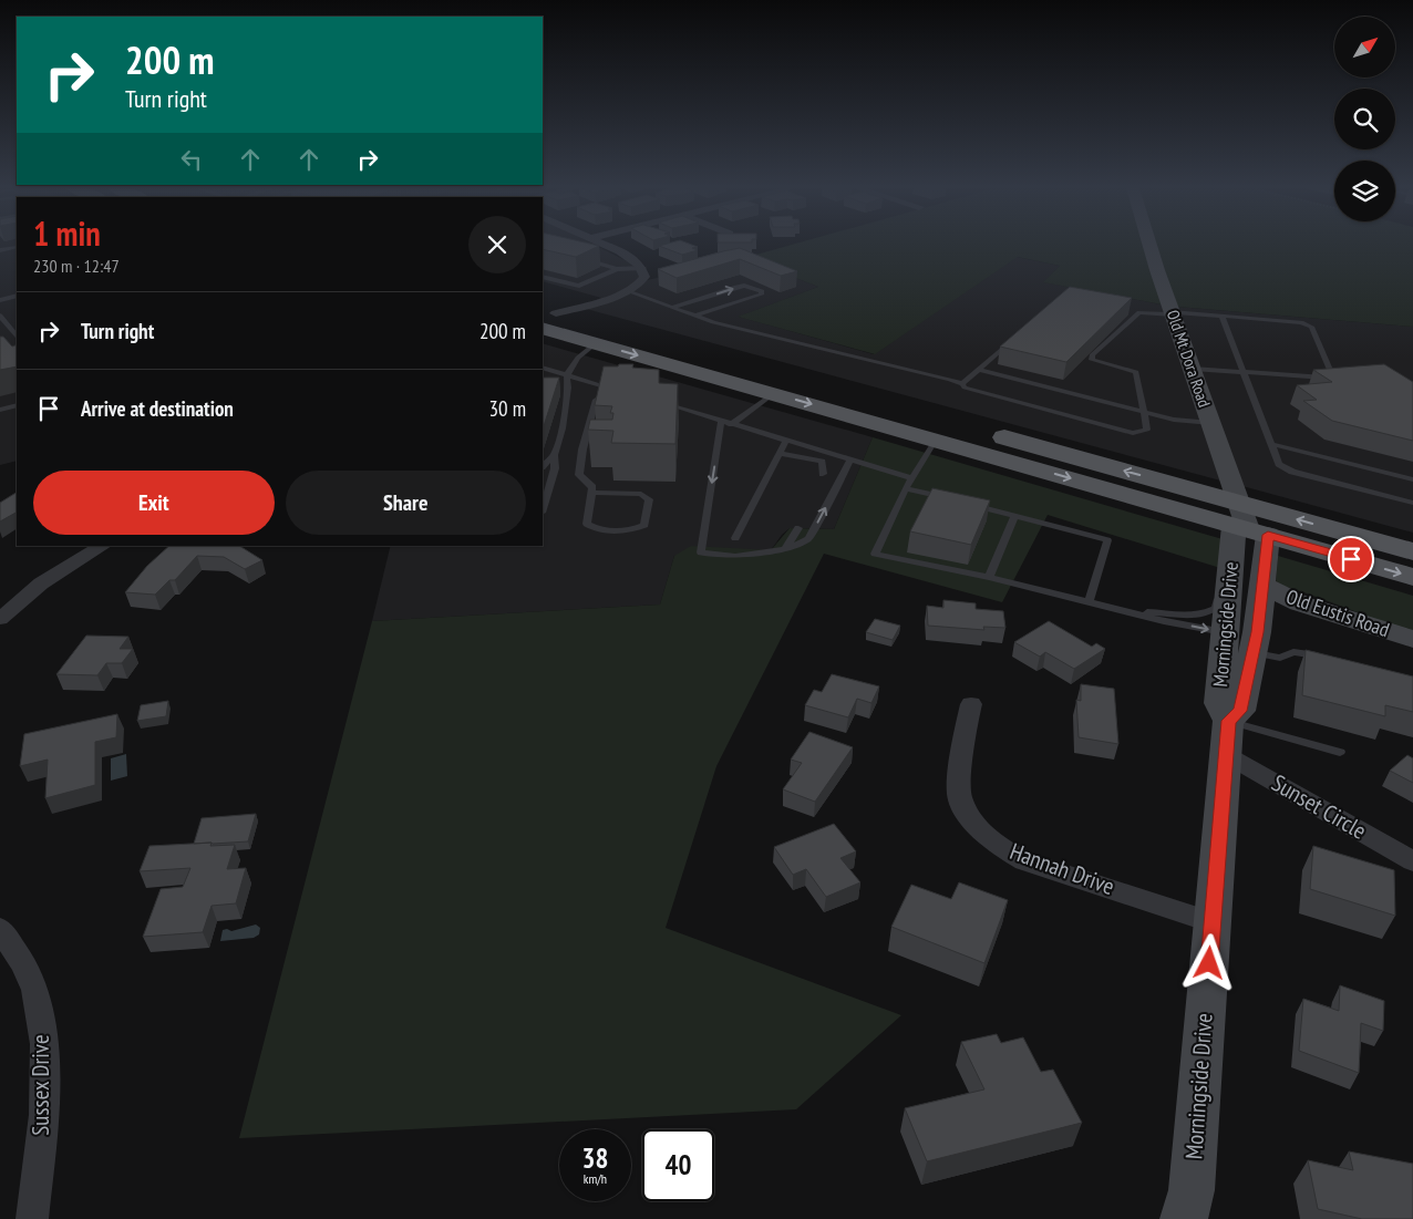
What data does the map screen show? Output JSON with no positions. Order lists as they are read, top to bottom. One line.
{"streets":{"street":["Old Mt Dora Road","Old Eustis Road","Morningside Drive","Sunset Circle","Hannah Drive","Sussex Drive"]},"crossings":[["Old Mt Dora Road","Morningside Drive"],["Old Eustis Road","Morningside Drive"],["Morningside Drive","Sunset Circle"],["Morningside Drive","Hannah Drive"]],"north":"top right","page":{"turn":["200 m","Turn right"],"heading":["1 min","230 m · 12:47"],"list":[{"name":"Turn right","value":"200 m"},{"name":"Arrive at destination","value":"30 m"}],"buttons":["Exit","Share"],"speed":"38 km/h","limit":"40"}}
